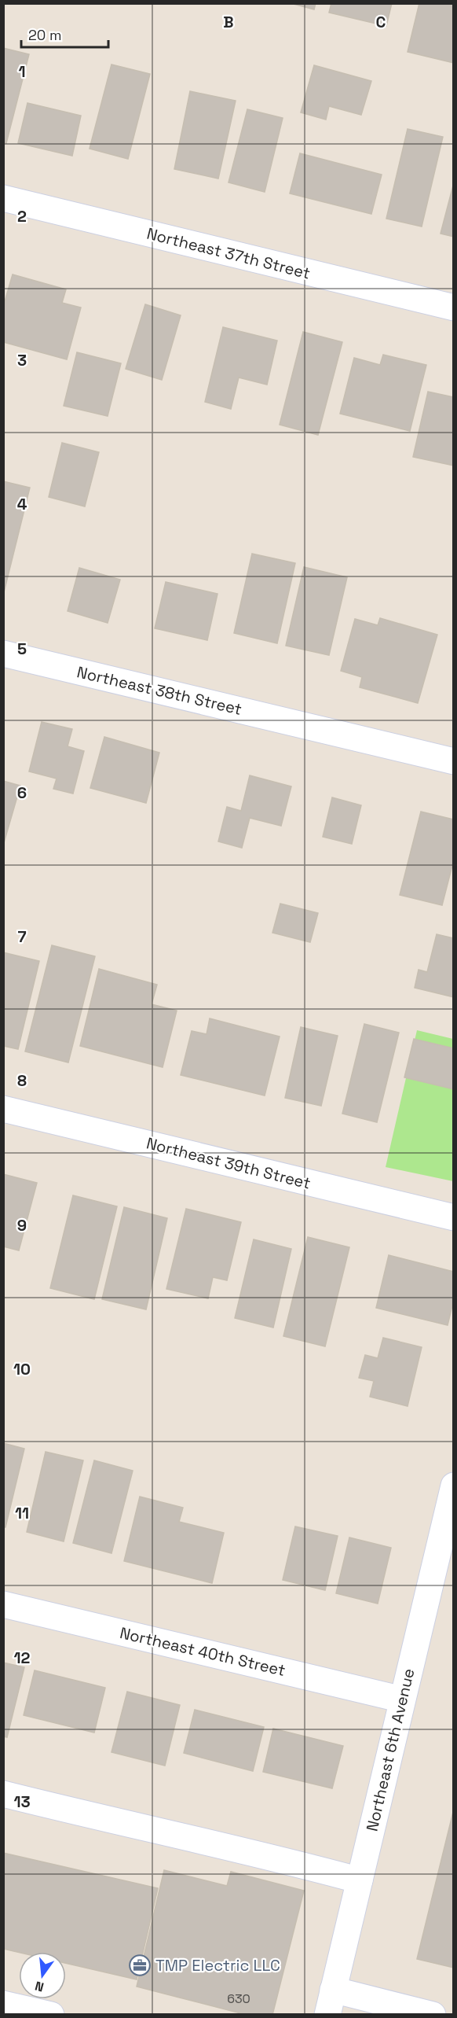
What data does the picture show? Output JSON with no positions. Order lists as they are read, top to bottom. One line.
{"streets":{"street":["Northeast 37th Street","Northeast 38th Street","Northeast 39th Street","Northeast 40th Street","Northeast 6th Avenue"]},"crossings":[["Northeast 40th Street","Northeast 6th Avenue"]],"places":{"office":["TMP Electric LLC"]},"house_numbers":["630"],"scale_bar":"20 m","north":"bottom","grid":{"columns":["B","C"],"rows":["1","2","3","4","5","6","7","8","9","10","11","12","13"]}}
